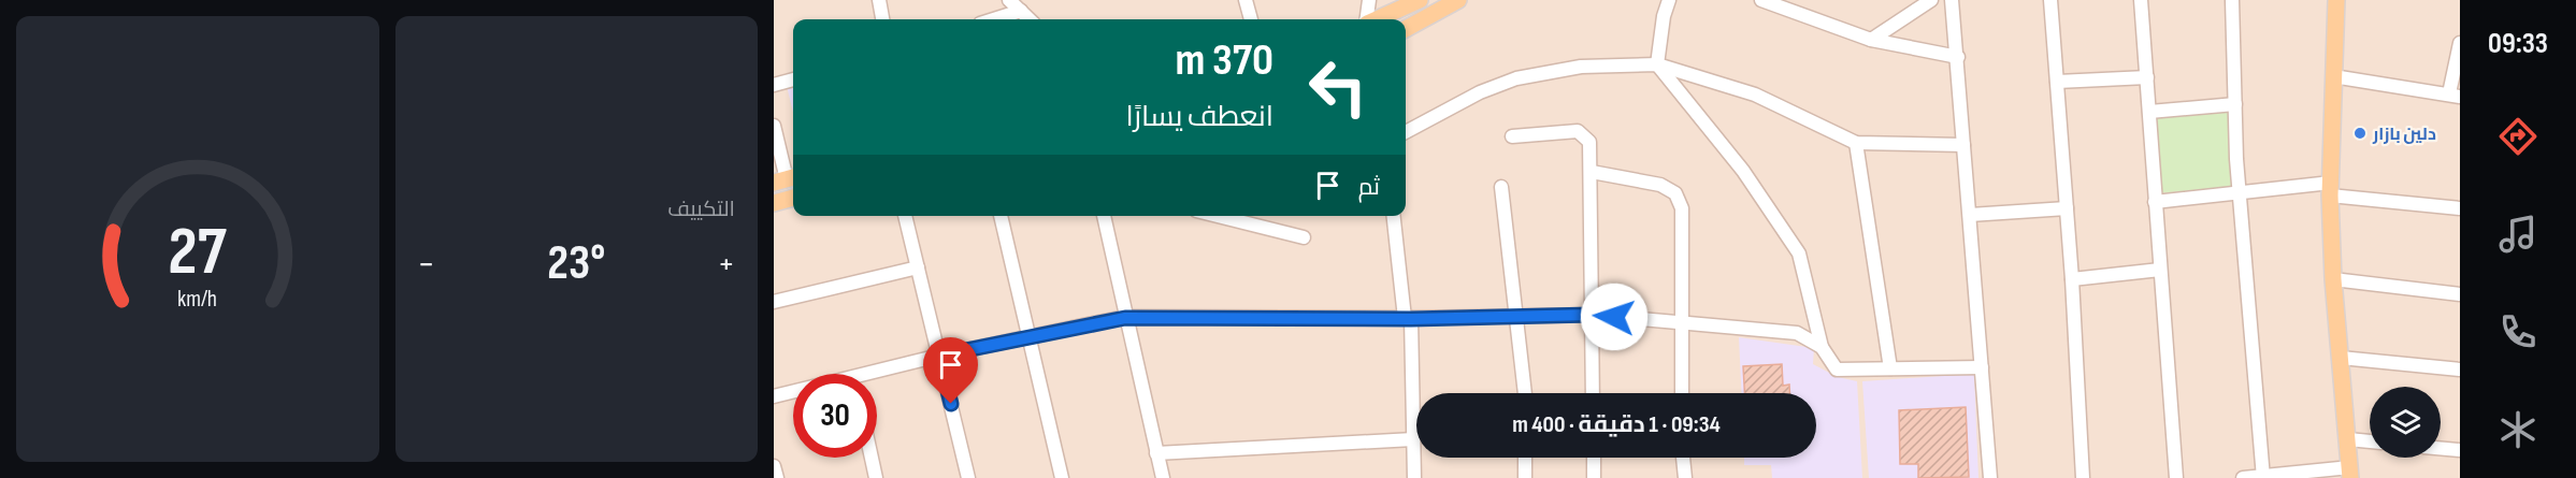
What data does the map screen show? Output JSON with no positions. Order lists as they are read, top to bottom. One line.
{"places":["دلين بازار"],"page":{"tabs":"09:33","tile":"التكييف","turn":["370 m","انعطف يسارًا"],"then":"ثم","heat":["−","23°","+"],"limit":"30","trip":"09:34 · 1 دقيقة · 400 m","gauge":["27","km/h"]}}
